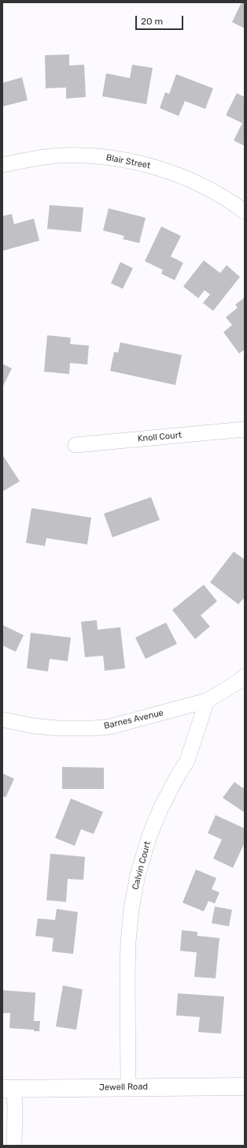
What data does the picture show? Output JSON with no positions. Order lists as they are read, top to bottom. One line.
{"streets":{"street":["Blair Street","Knoll Court","Barnes Avenue","Calvin Court","Jewell Road"]},"crossings":[["Barnes Avenue","Calvin Court"],["Calvin Court","Jewell Road"]],"scale_bar":"20 m"}
